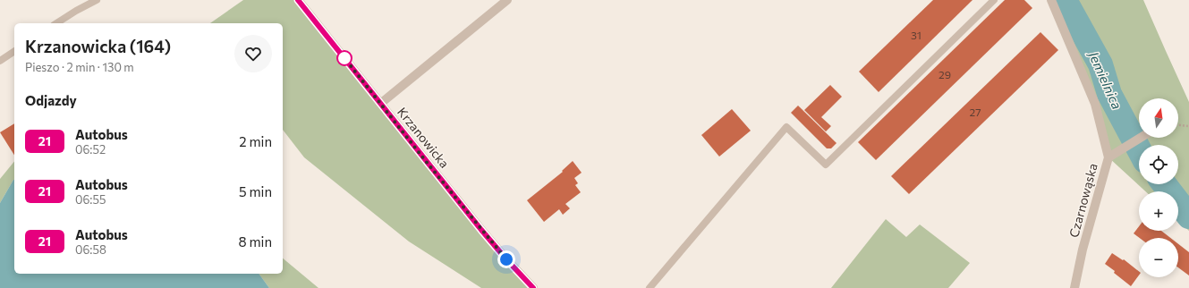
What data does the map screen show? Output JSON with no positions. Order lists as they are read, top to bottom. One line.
{"streets":{"street":["Krzanowicka","Czarnowąska"]},"water":["Jemielnica"],"lines":["bus line 21"],"house_numbers":["31","29","27"],"north":"top","page":{"heading":[["Krzanowicka (164)","Pieszo · 2 min · 130 m"],"Odjazdy"],"map_buttons":["+","−"],"list":[{"mark":"21","name":"Autobus","note":"06:52","value":"2 min"},{"mark":"21","name":"Autobus","note":"06:55","value":"5 min"},{"mark":"21","name":"Autobus","note":"06:58","value":"8 min"}]}}
